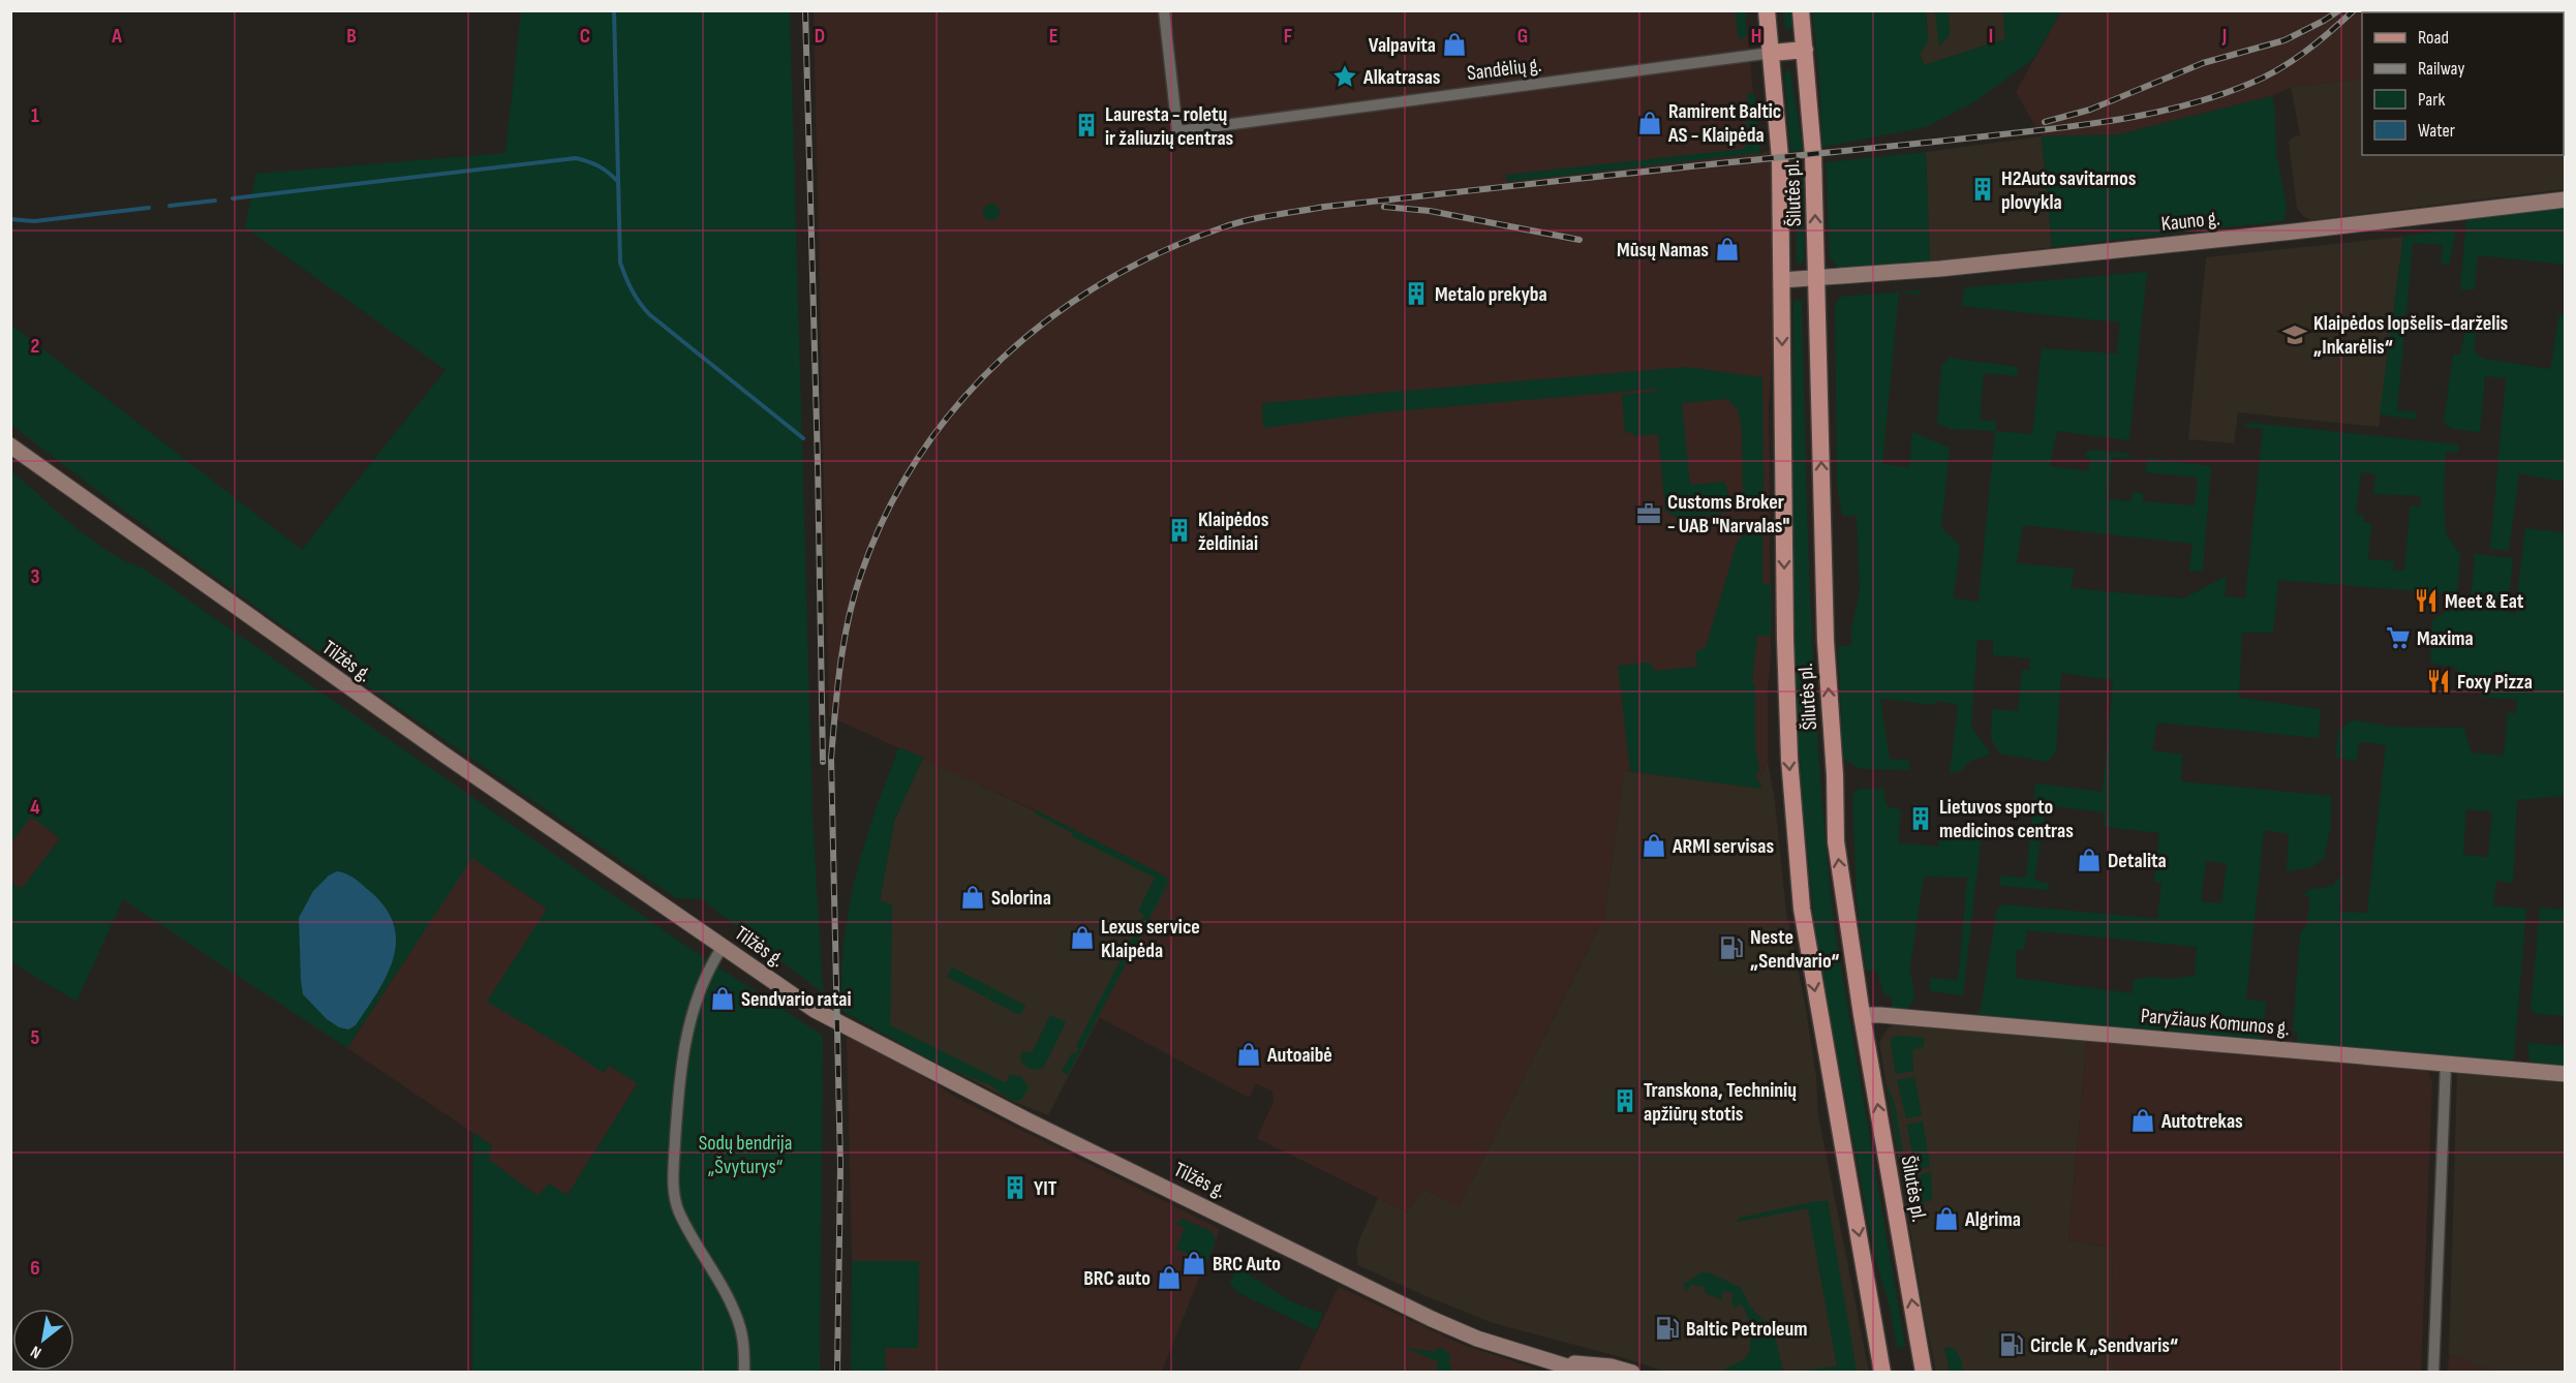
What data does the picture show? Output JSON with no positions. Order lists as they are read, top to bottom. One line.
{"streets":{"main road":["Šilutės pl.","Kauno g.","Tilžės g.","Paryžiaus Komunos g."],"street":["Sandėlių g."]},"crossings":[["Sandėlių g.","Šilutės pl."],["Šilutės pl.","Kauno g."],["Šilutės pl.","Paryžiaus Komunos g."]],"parks":["Sodų bendrija „Švyturys“"],"places":{"shop":["Valpavita","Ramirent Baltic AS - Klaipėda","Mūsų Namas","ARMI servisas","Detalita","Solorina","Lexus service Klaipėda","Sendvario ratai","Autoaibė","Autotrekas","Algrima","BRC Auto","BRC auto"],"place":["Alkatrasas"],"building":["Lauresta - roletų ir žaliuzių centras","H2Auto savitarnos plovykla","Metalo prekyba","Klaipėdos želdiniai","Lietuvos sporto medicinos centras","Transkona, Techninių apžiūrų stotis","YIT"],"school or university":["Klaipėdos lopšelis-darželis „Inkarėlis“"],"office":["Customs Broker - UAB \"Narvalas\""],"restaurant":["Meet & Eat","Foxy Pizza"],"supermarket":["Maxima"],"fuel station":["Neste „Sendvario“","Baltic Petroleum","Circle K „Sendvaris“"]},"legend":["Road","Railway","Park","Water"],"north":"bottom left","grid":{"columns":["A","B","C","D","E","F","G","H","I","J"],"rows":["1","2","3","4","5","6"]}}
